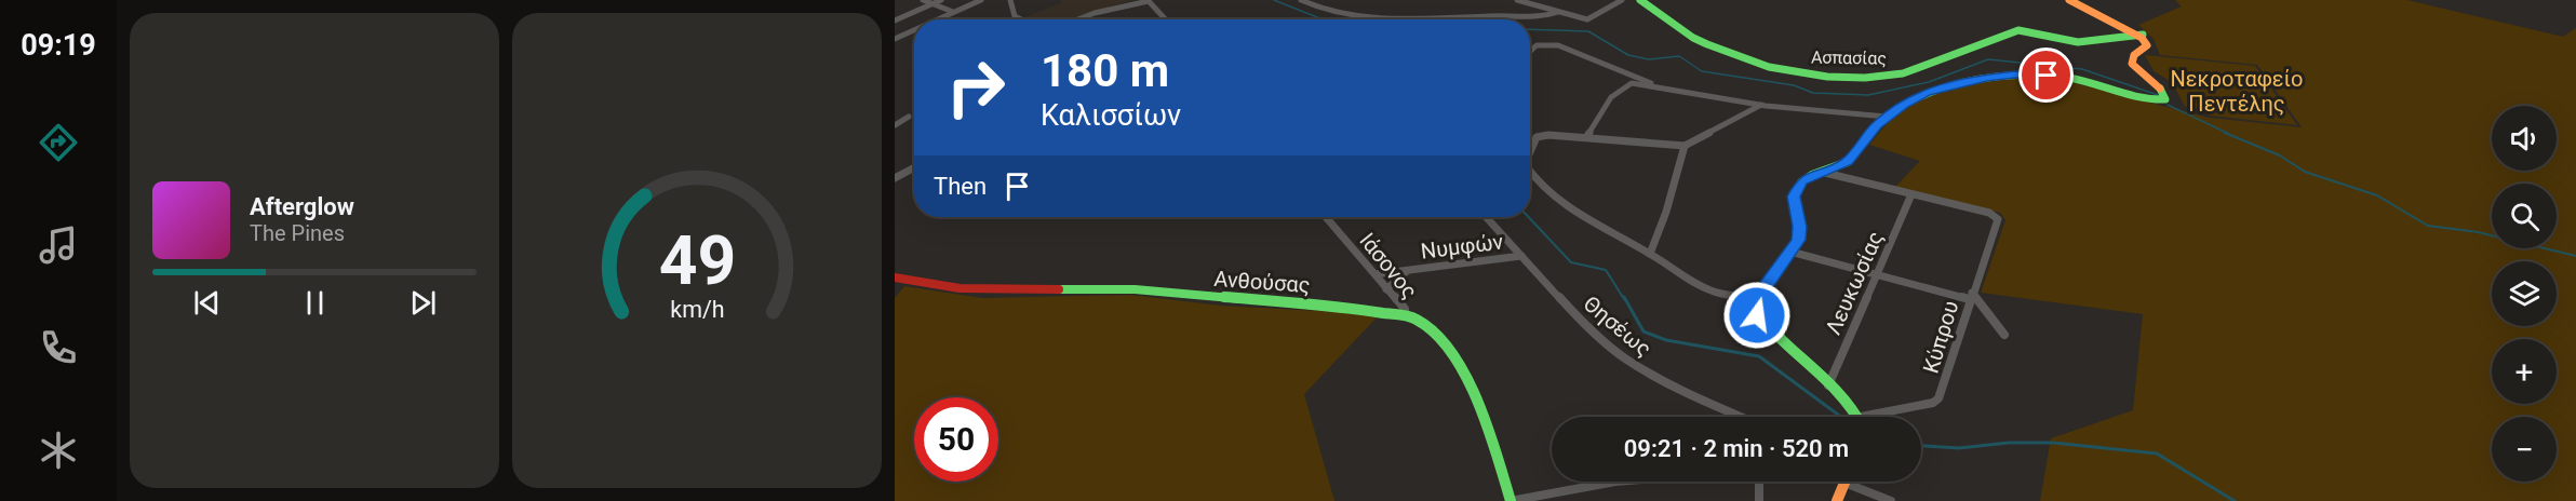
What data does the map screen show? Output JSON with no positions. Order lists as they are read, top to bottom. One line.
{"streets":{"street":["Ασπασίας","Νυμφών","Ιάσονος","Ανθούσας","Λευκωσίας","Θησέως","Κύπρου"]},"crossings":[["Νυμφών","Ιάσονος"],["Νυμφών","Θησέως"],["Ιάσονος","Ανθούσας"],["Λευκωσίας","Κύπρου"]],"parks":["Νεκροταφείο Πεντέλης"],"page":{"tabs":"09:19","turn":["180 m","Καλισσίων"],"map_buttons":["+","−"],"then":"Then","song":["Afterglow","The Pines"],"limit":"50","trip":"09:21 · 2 min · 520 m","gauge":["49","km/h"]}}
